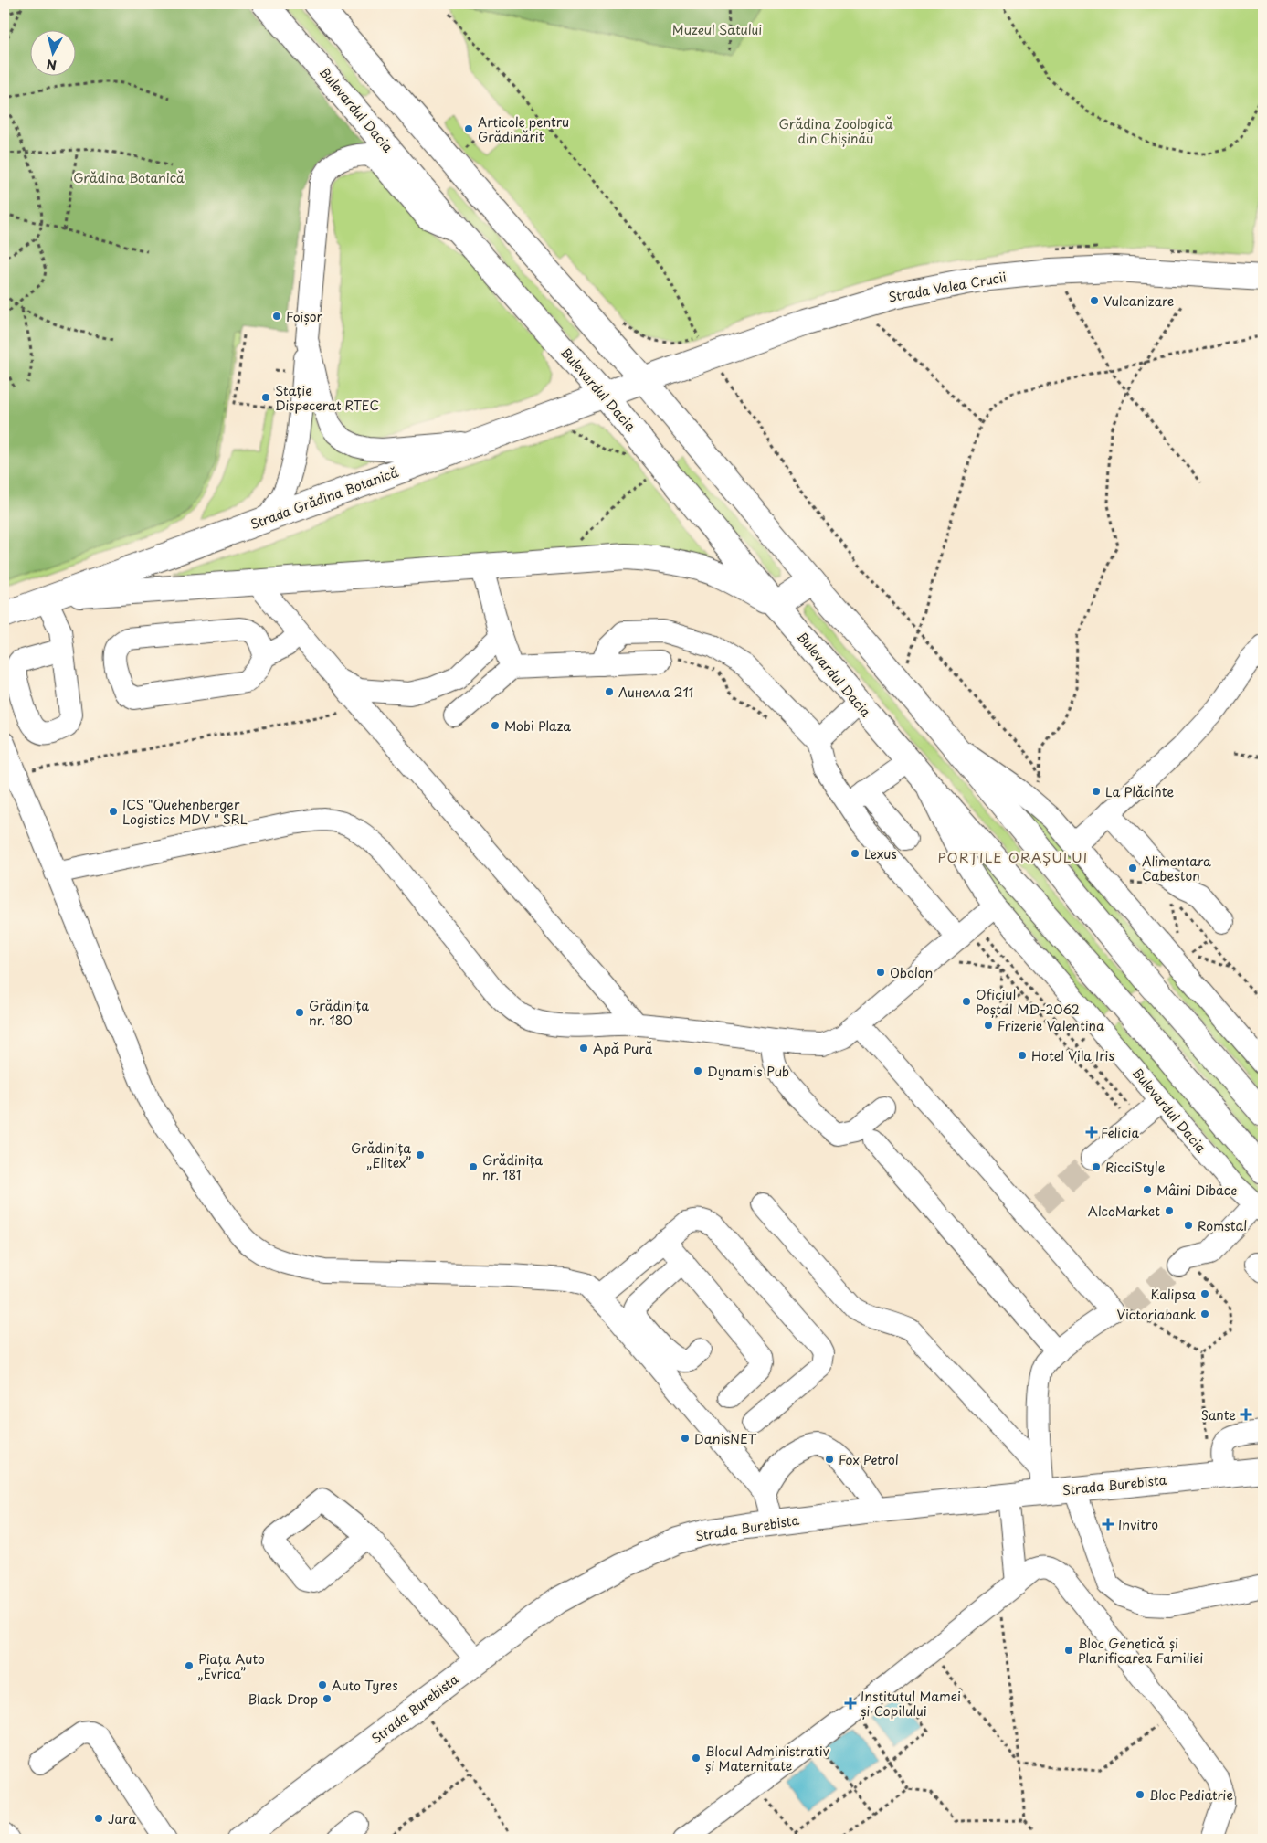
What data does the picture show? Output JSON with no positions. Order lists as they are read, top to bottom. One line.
{"streets":{"main road":["Bulevardul Dacia","Strada Valea Crucii","Strada Grădina Botanică","Strada Burebista"]},"crossings":[["Bulevardul Dacia","Strada Grădina Botanică"],["Strada Valea Crucii","Strada Grădina Botanică"]],"districts":["PORȚILE ORAȘULUI"],"parks":["Muzeul Satului","Grădina Zoologică din Chișinău","Grădina Botanică"],"places":{"other":["Articole pentru Grădinărit","Vulcanizare","Foișor","Stație Dispecerat RTEC","Линелла 211","Mobi Plaza","La Plăcinte","ICS \"Quehenberger Logistics MDV \" SRL","Lexus","Alimentara Cabeston","Obolon","Oficiul Poștal MD-2062","Grădinița nr. 180","Frizerie Valentina","Apă Pură","Hotel Vila Iris","Dynamis Pub","Grădinița „Elitex”","Grădinița nr. 181","RicciStyle","Mâini Dibace","AlcoMarket","Romstal","Kalipsa","Victoriabank","DanisNET","Fox Petrol","Bloc Genetică și Planificarea Familiei","Piața Auto „Evrica”","Auto Tyres","Black Drop","Blocul Administrativ și Maternitate","Bloc Pediatrie","Jara"],"health":["Felicia","Sante","Invitro","Institutul Mamei și Copilului"]},"north":"bottom"}
